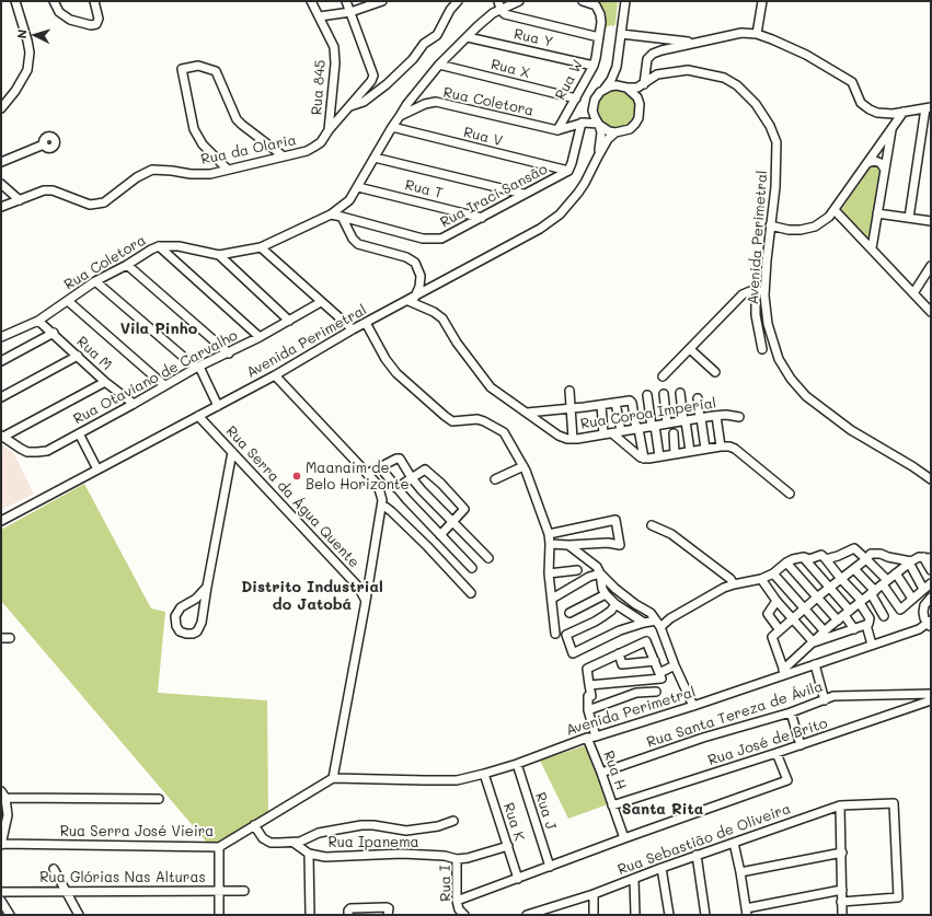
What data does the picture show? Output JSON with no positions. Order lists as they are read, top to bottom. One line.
{"streets":{"street":["Rua Y","Rua X","Rua W","Rua 845","Rua Coletora","Rua V","Rua da Olaria","Rua T","Rua Iraci Sansão","Avenida Perimetral","Rua M","Rua Otaviano de Carvalho","Rua Coroa Imperial","Rua Serra da Água Quente","Rua Santa Tereza de Ávila","Rua José de Brito","Rua H","Rua J","Rua K","Rua Serra José Vieira","Rua Sebastião de Oliveira","Rua Ipanema","Rua Glórias Nas Alturas","Rua I"]},"crossings":[["Rua Y","Rua W"],["Rua X","Rua W"],["Rua W","Rua Coletora"],["Rua 845","Rua da Olaria"],["Rua Coletora","Rua V"],["Rua Coletora","Rua T"],["Rua Coletora","Rua Iraci Sansão"],["Rua Coletora","Rua M"],["Rua V","Rua Iraci Sansão"],["Rua T","Rua Iraci Sansão"],["Avenida Perimetral","Rua Coroa Imperial"],["Avenida Perimetral","Rua Serra da Água Quente"],["Avenida Perimetral","Rua H"],["Avenida Perimetral","Rua J"],["Avenida Perimetral","Rua K"],["Avenida Perimetral","Rua Serra José Vieira"],["Rua M","Rua Otaviano de Carvalho"],["Rua Santa Tereza de Ávila","Rua H"],["Rua José de Brito","Rua H"],["Rua K","Rua I"],["Rua Ipanema","Rua I"]],"districts":["Vila Pinho","Distrito Industrial do Jatobá","Santa Rita"],"places":["Maanaim de Belo Horizonte"],"north":"left"}
